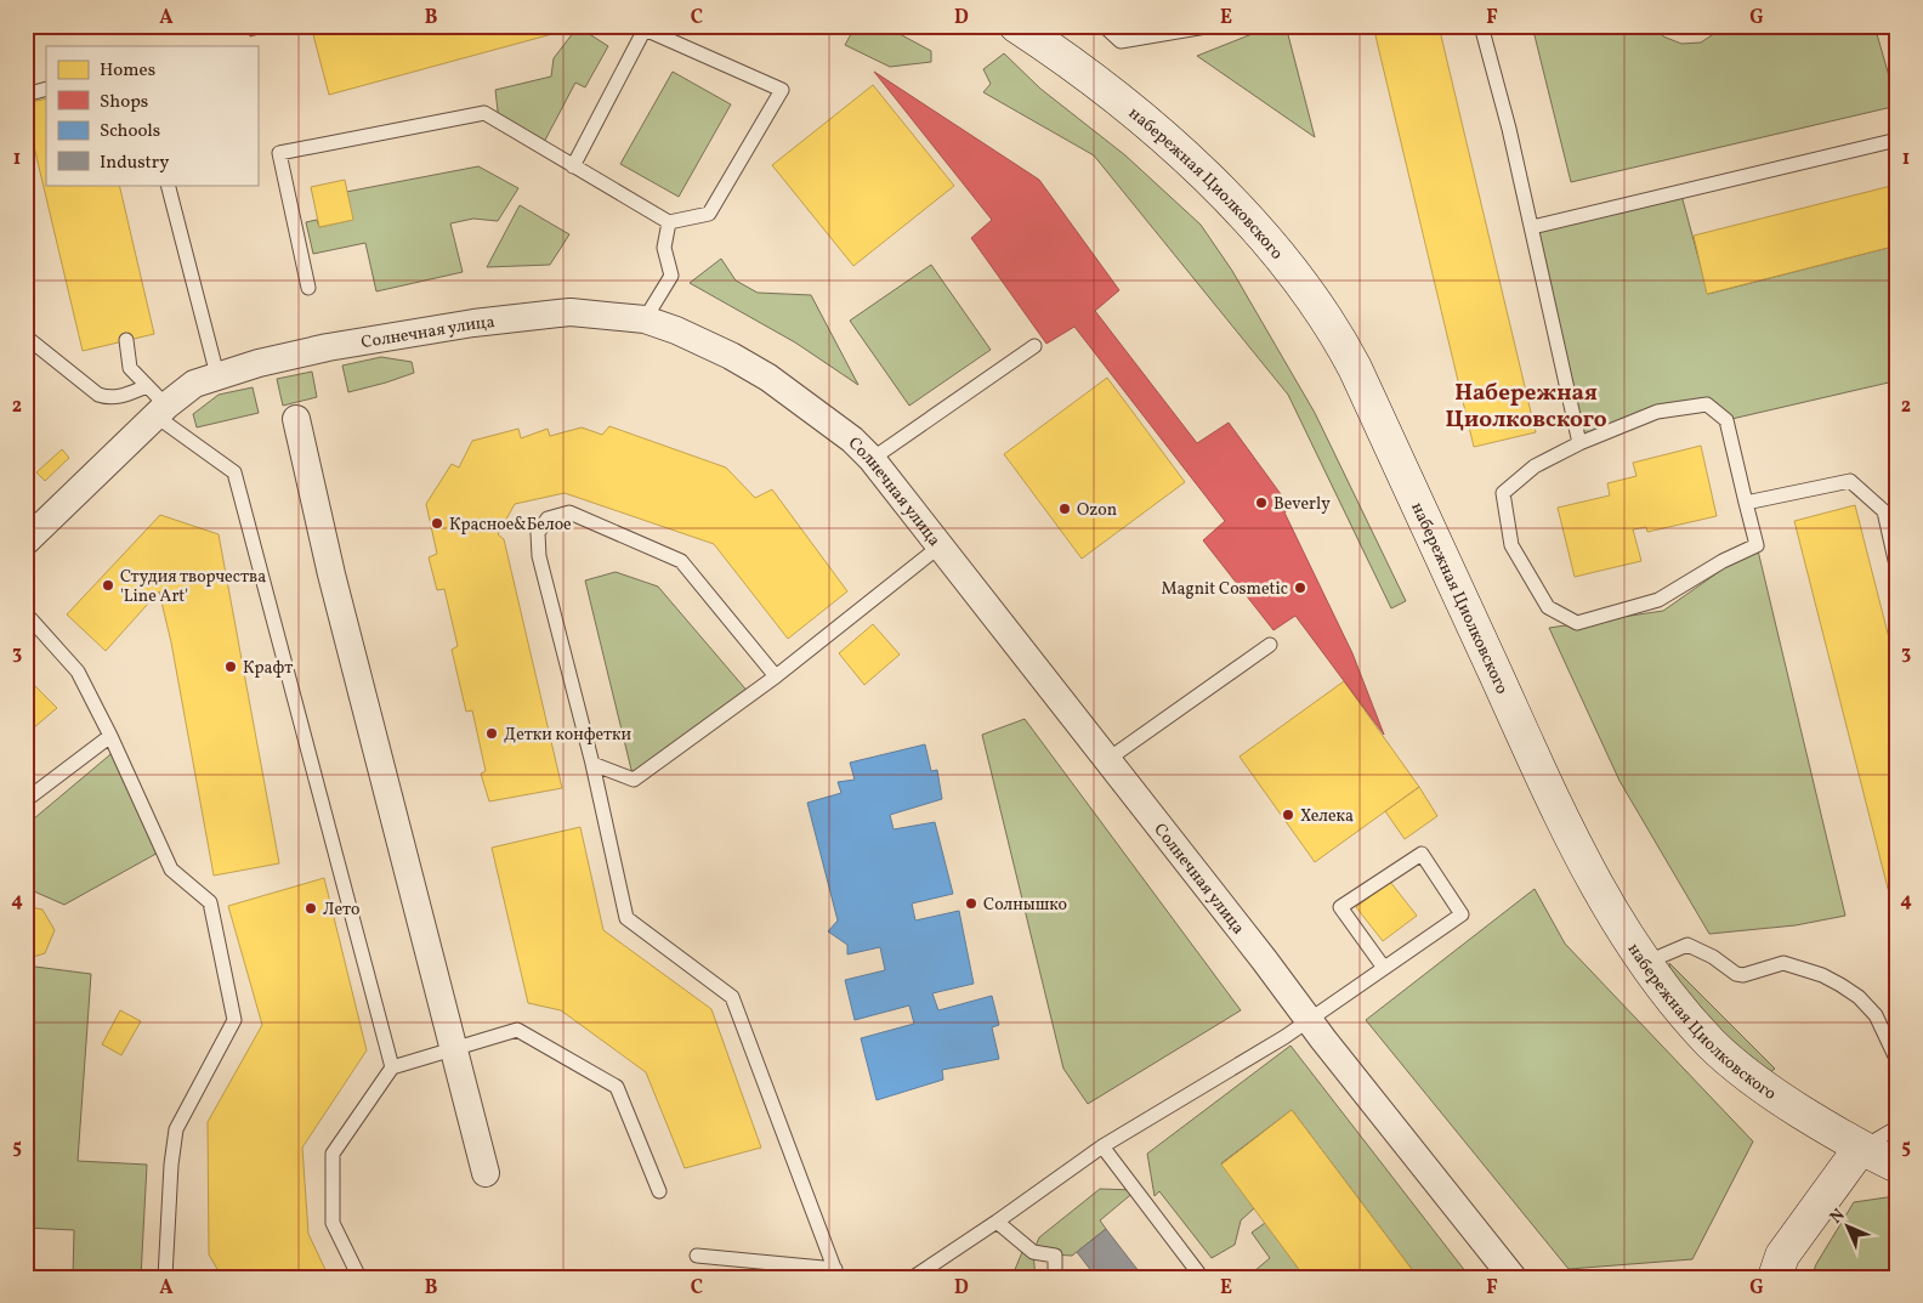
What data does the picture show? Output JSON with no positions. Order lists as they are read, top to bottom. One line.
{"streets":{"main road":["набережная Циолковского"],"street":["Солнечная улица"]},"districts":["Набережная Циолковского"],"places":["Beverly","Ozon","Красное&Белое","Студия творчества 'Line Art'","Magnit Cosmetic","Крафт","Детки конфетки","Хелека","Солнышко","Лето"],"legend":["Homes","Shops","Schools","Industry"],"north":"top left","grid":{"columns":["A","B","C","D","E","F","G"],"rows":["1","2","3","4","5"]}}
